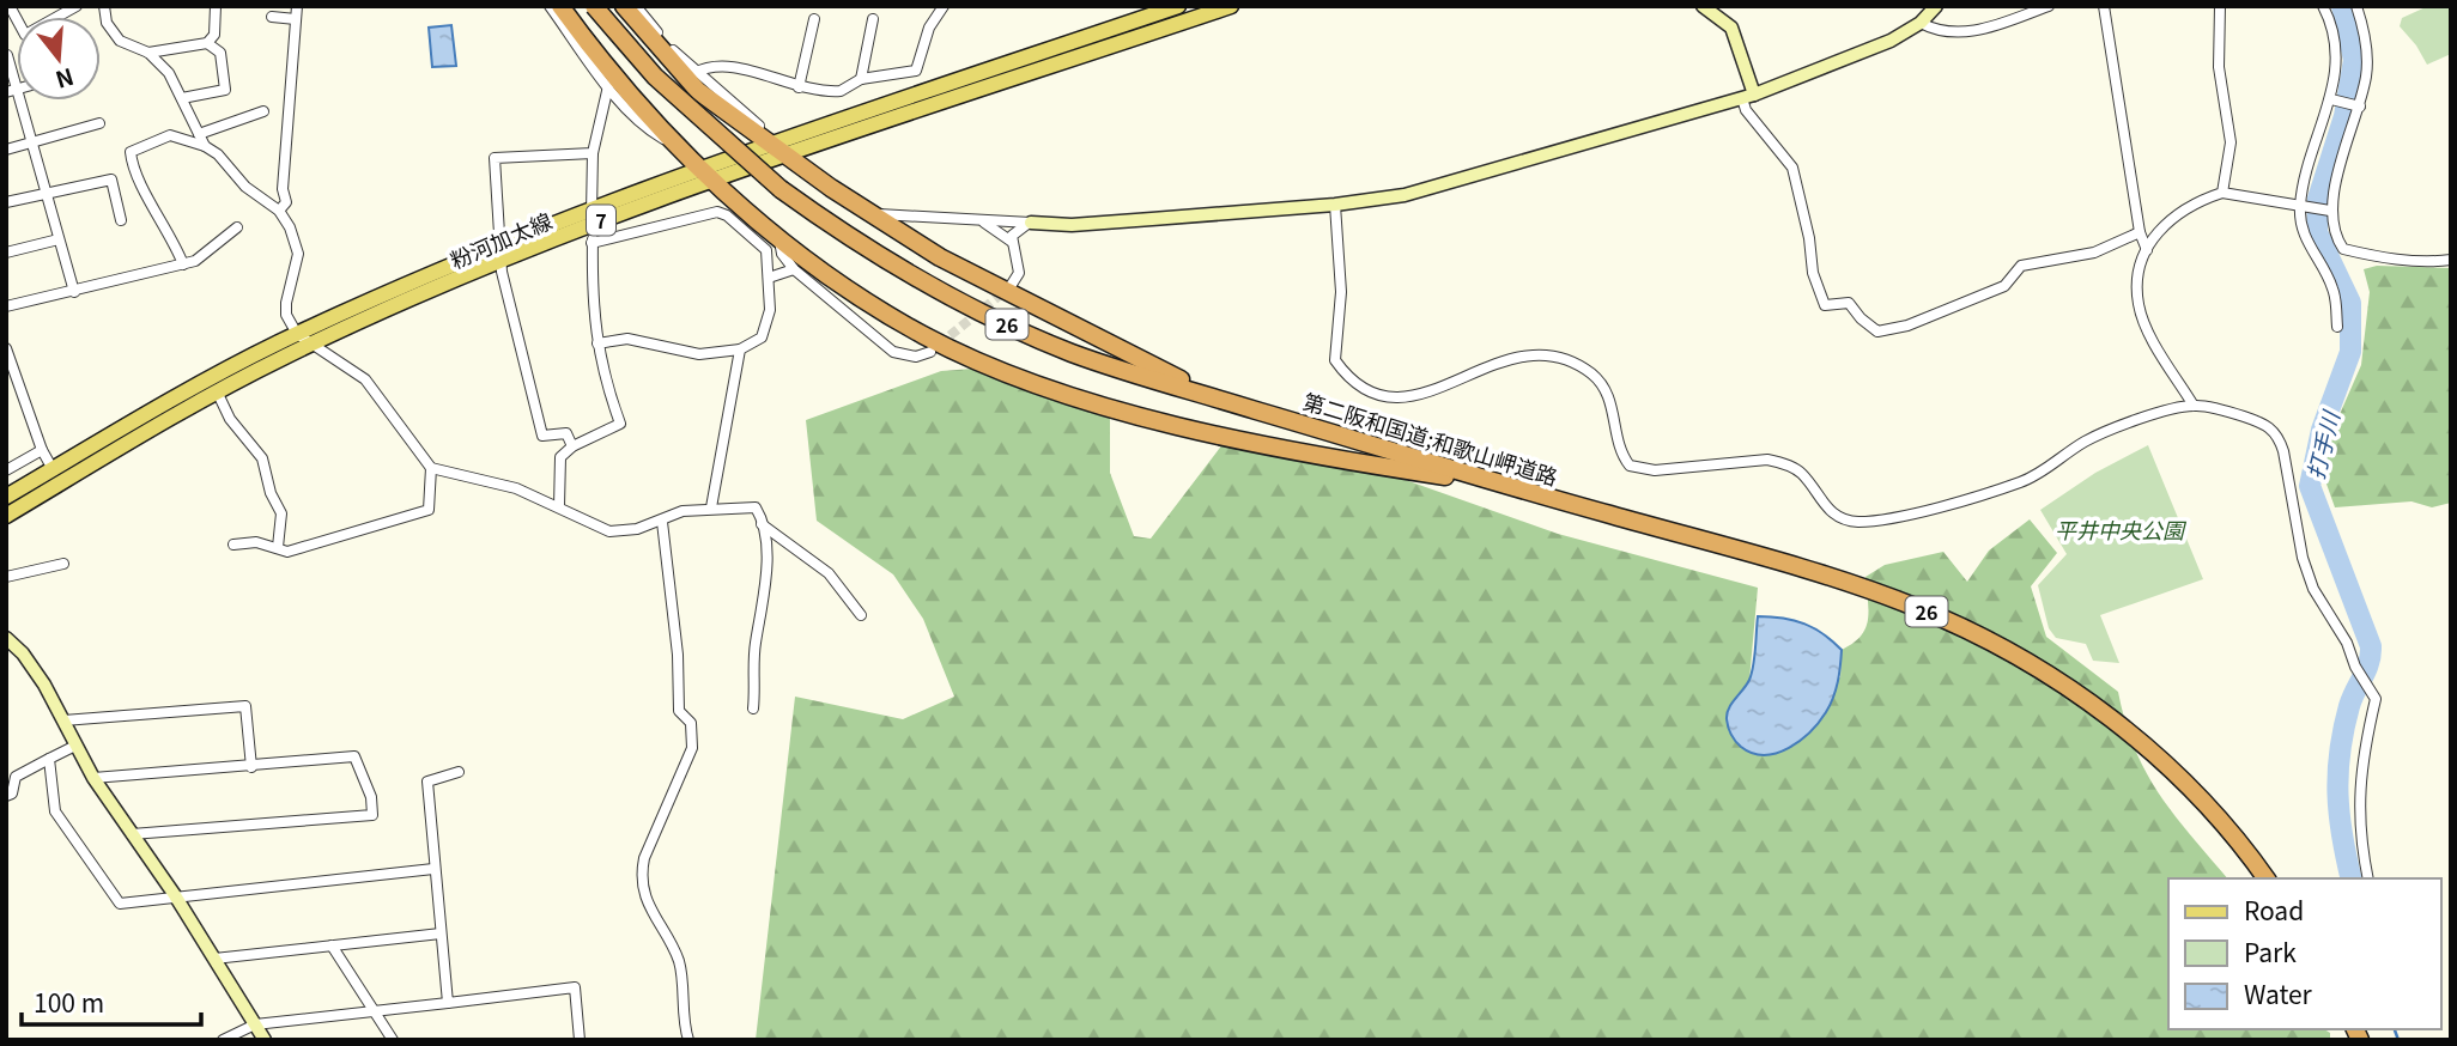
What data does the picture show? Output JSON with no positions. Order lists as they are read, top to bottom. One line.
{"streets":{"highway":["26","第二阪和国道;和歌山岬道路"],"main road":["7","粉河加太線"]},"water":["打手川"],"parks":["平井中央公園"],"legend":["Road","Park","Water"],"scale_bar":"100 m","north":"bottom"}
